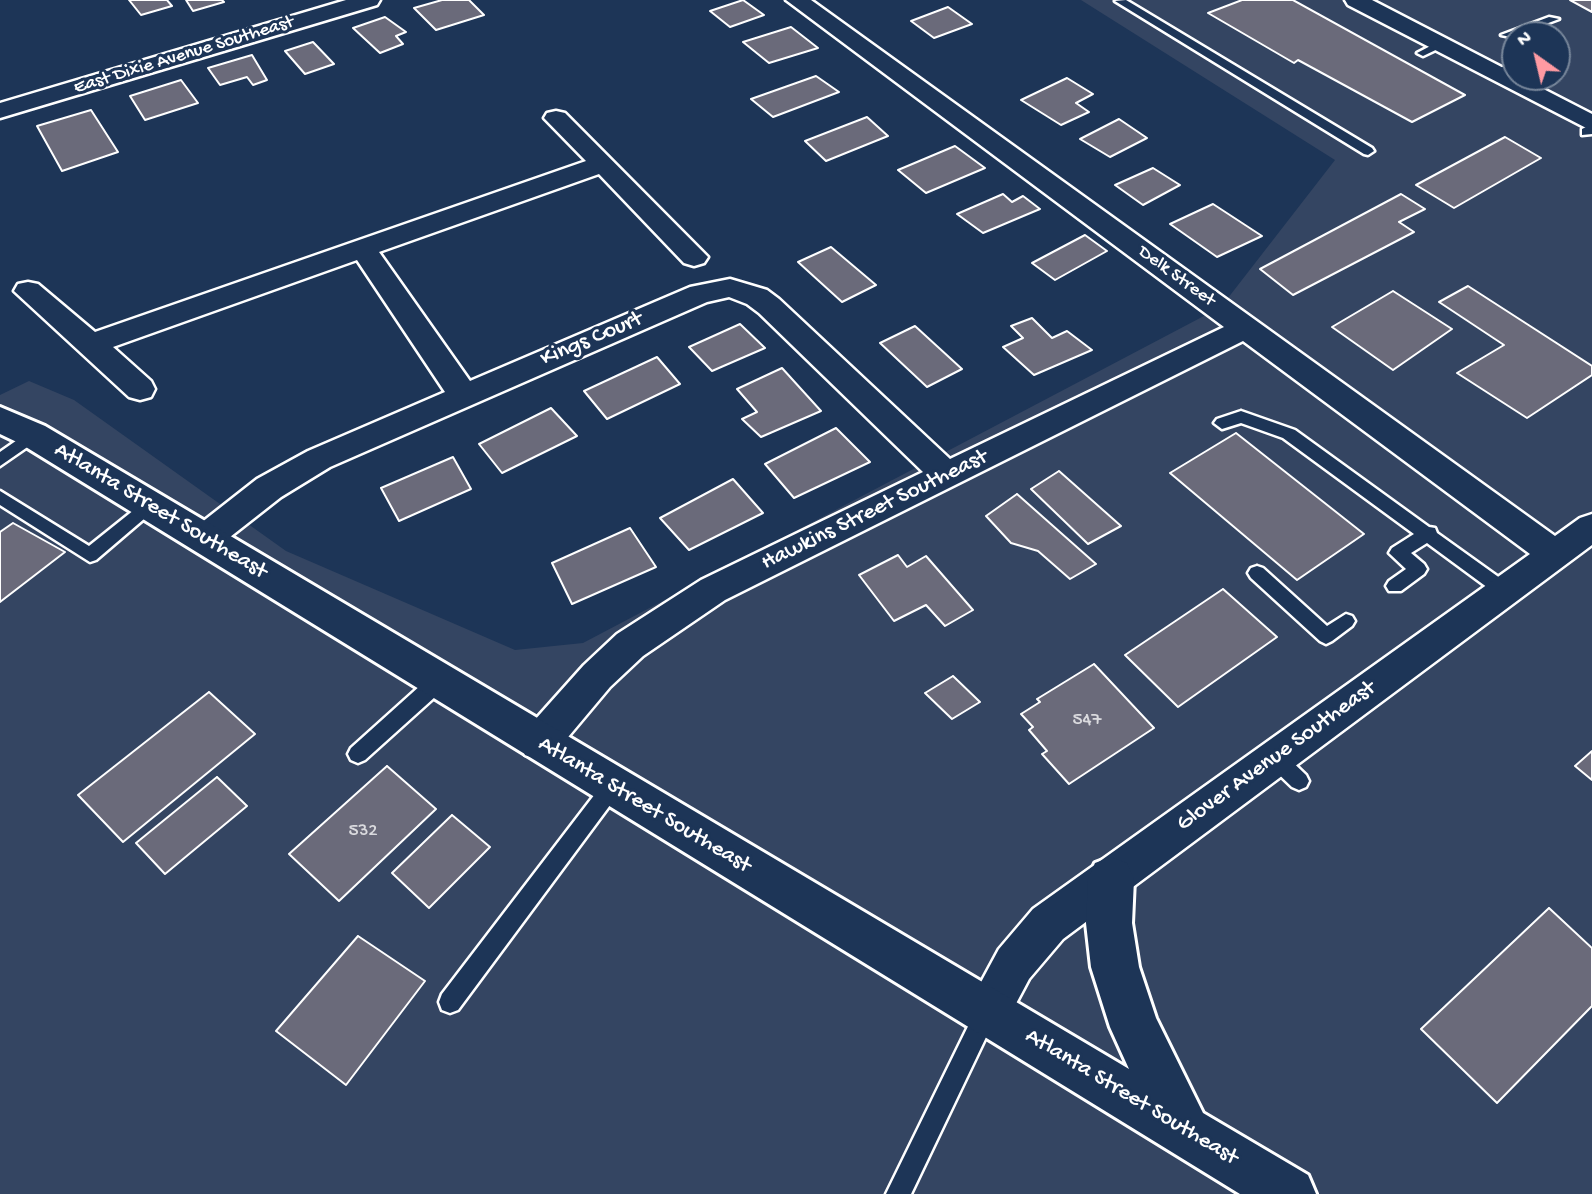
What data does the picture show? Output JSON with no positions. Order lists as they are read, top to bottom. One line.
{"streets":{"main road":["Atlanta Street Southeast"],"street":["East Dixie Avenue Southeast","Delk Street","Kings Court","Hawkins Street Southeast","Glover Avenue Southeast"]},"crossings":[["Delk Street","Hawkins Street Southeast"],["Delk Street","Glover Avenue Southeast"],["Kings Court","Hawkins Street Southeast"],["Kings Court","Atlanta Street Southeast"],["Hawkins Street Southeast","Atlanta Street Southeast"],["Atlanta Street Southeast","Glover Avenue Southeast"]],"house_numbers":["547","532"],"north":"top left"}
